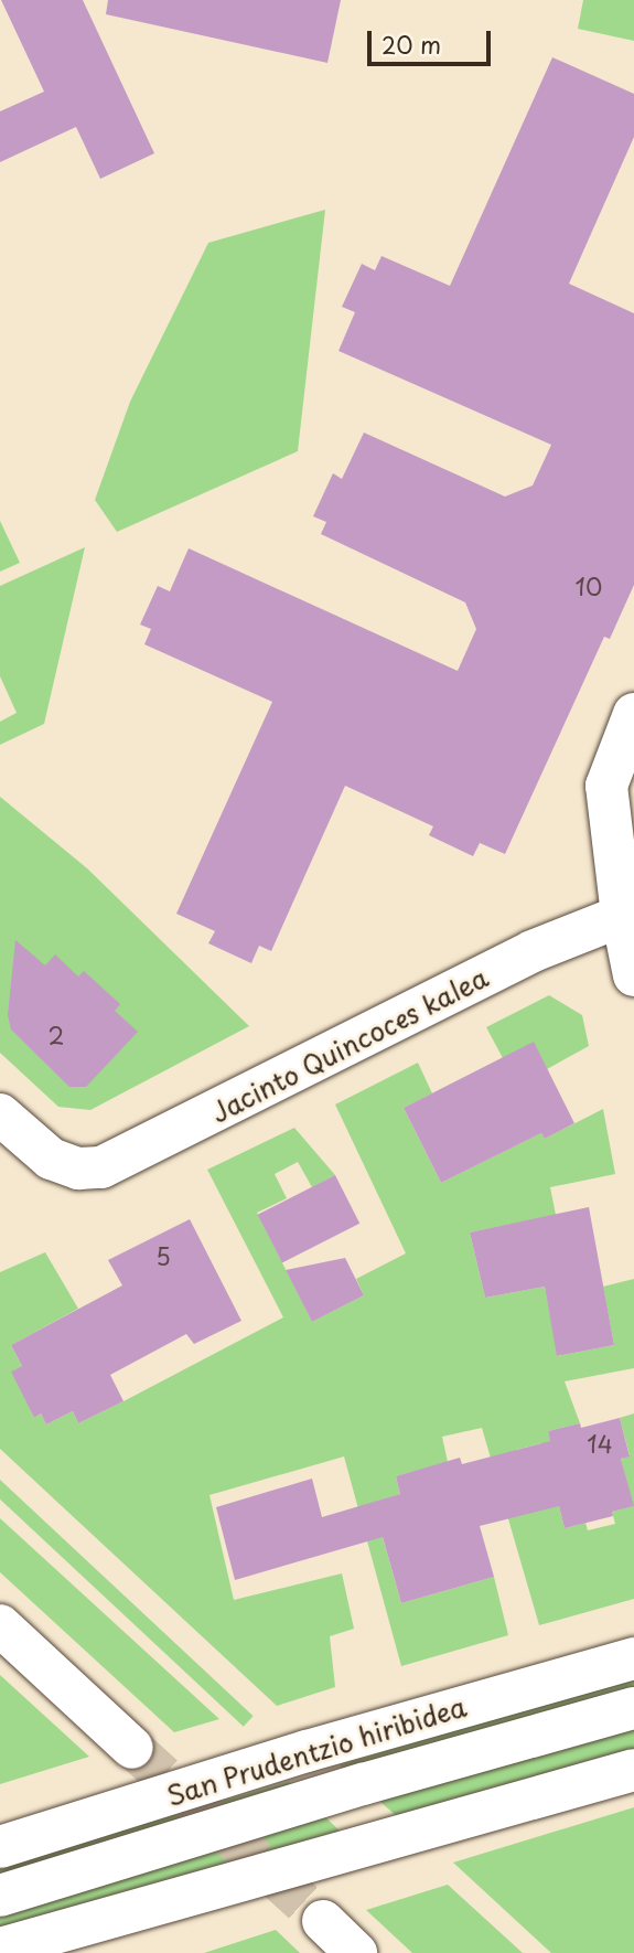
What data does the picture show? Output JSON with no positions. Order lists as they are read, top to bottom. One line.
{"streets":{"street":["Jacinto Quincoces kalea","San Prudentzio hiribidea"]},"house_numbers":["10","2","5","14"],"scale_bar":"20 m"}
